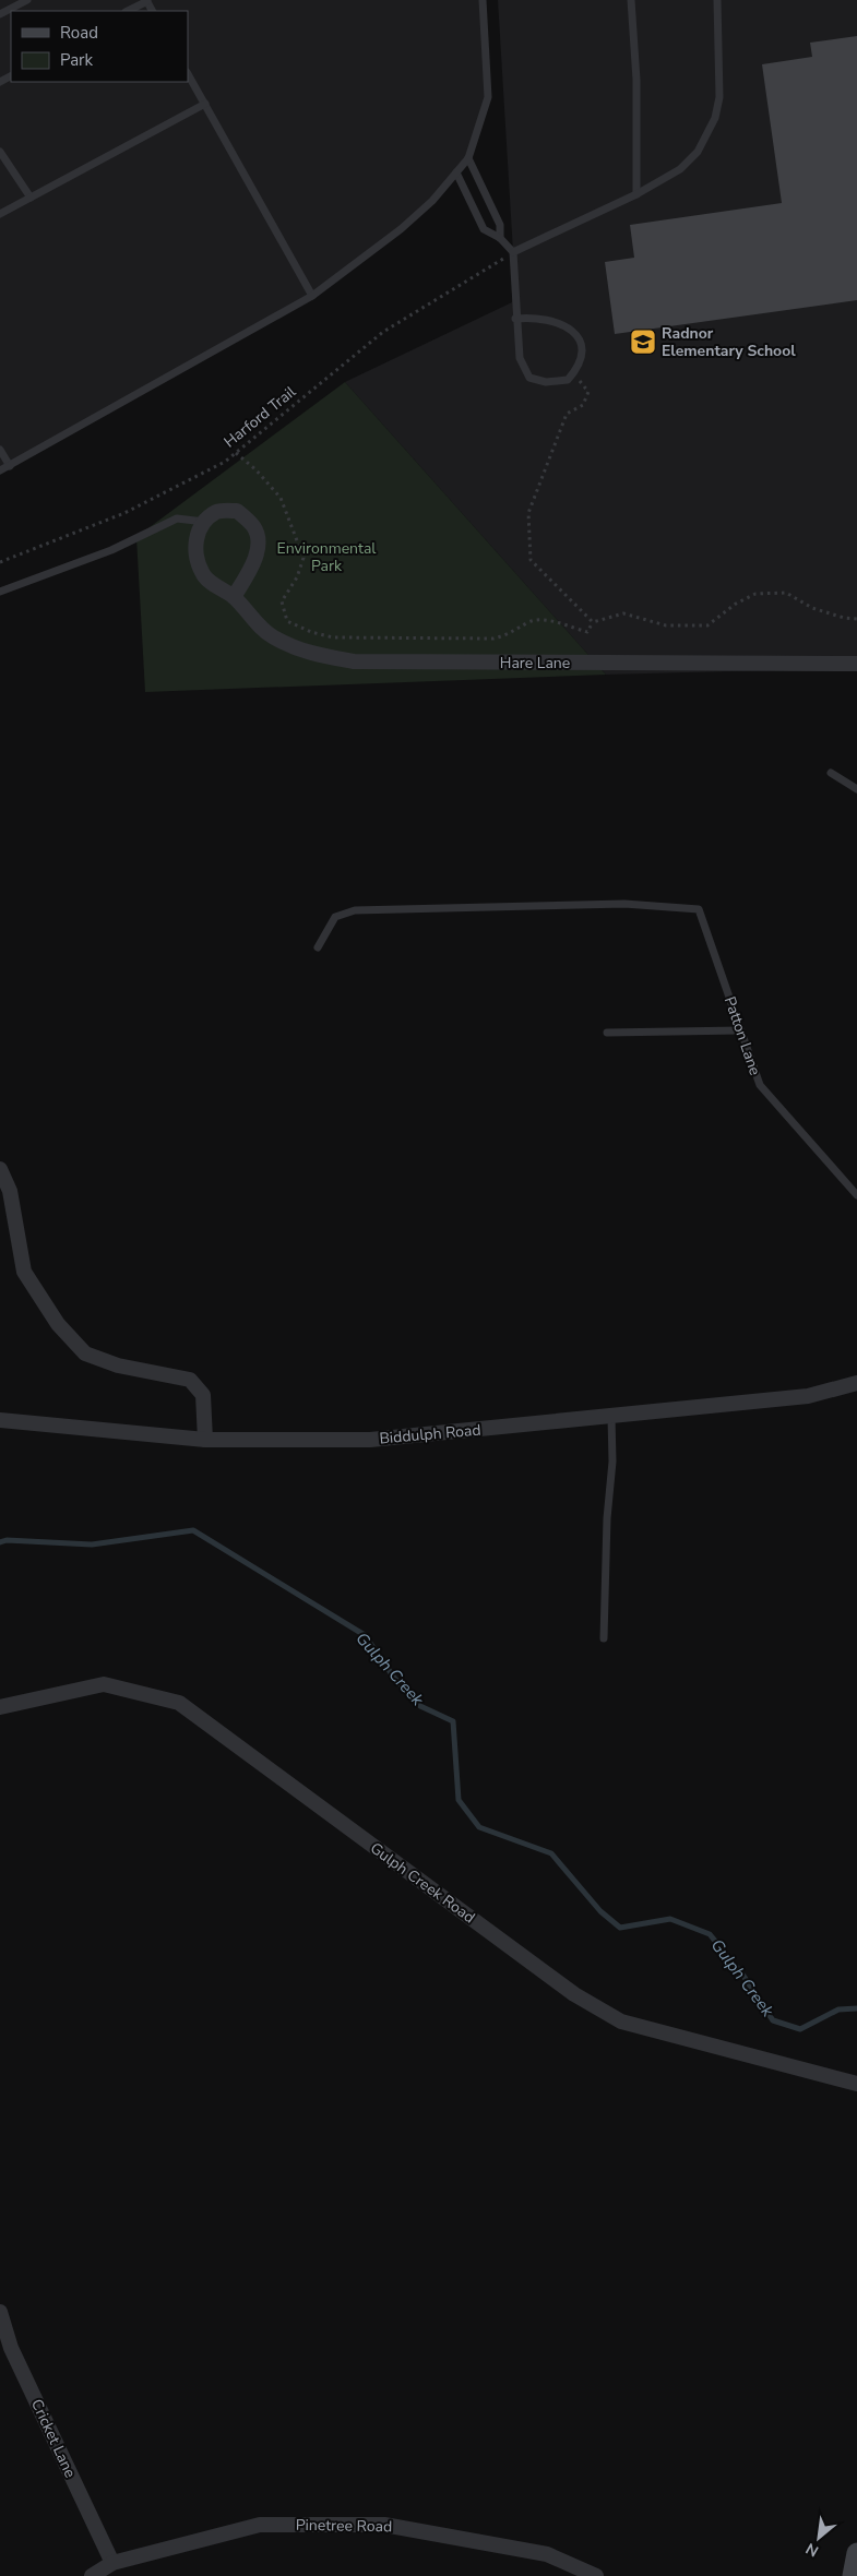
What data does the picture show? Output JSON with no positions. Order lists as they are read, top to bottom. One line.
{"streets":{"street":["Hare Lane","Biddulph Road","Gulph Creek Road","Cricket Lane","Pinetree Road"],"lane":["Patton Lane"],"path":["Harford Trail"]},"crossings":[["Cricket Lane","Pinetree Road"]],"water":["Gulph Creek"],"parks":["Environmental Park"],"places":{"school or university":["Radnor Elementary School"]},"legend":["Road","Park"],"north":"bottom left"}
